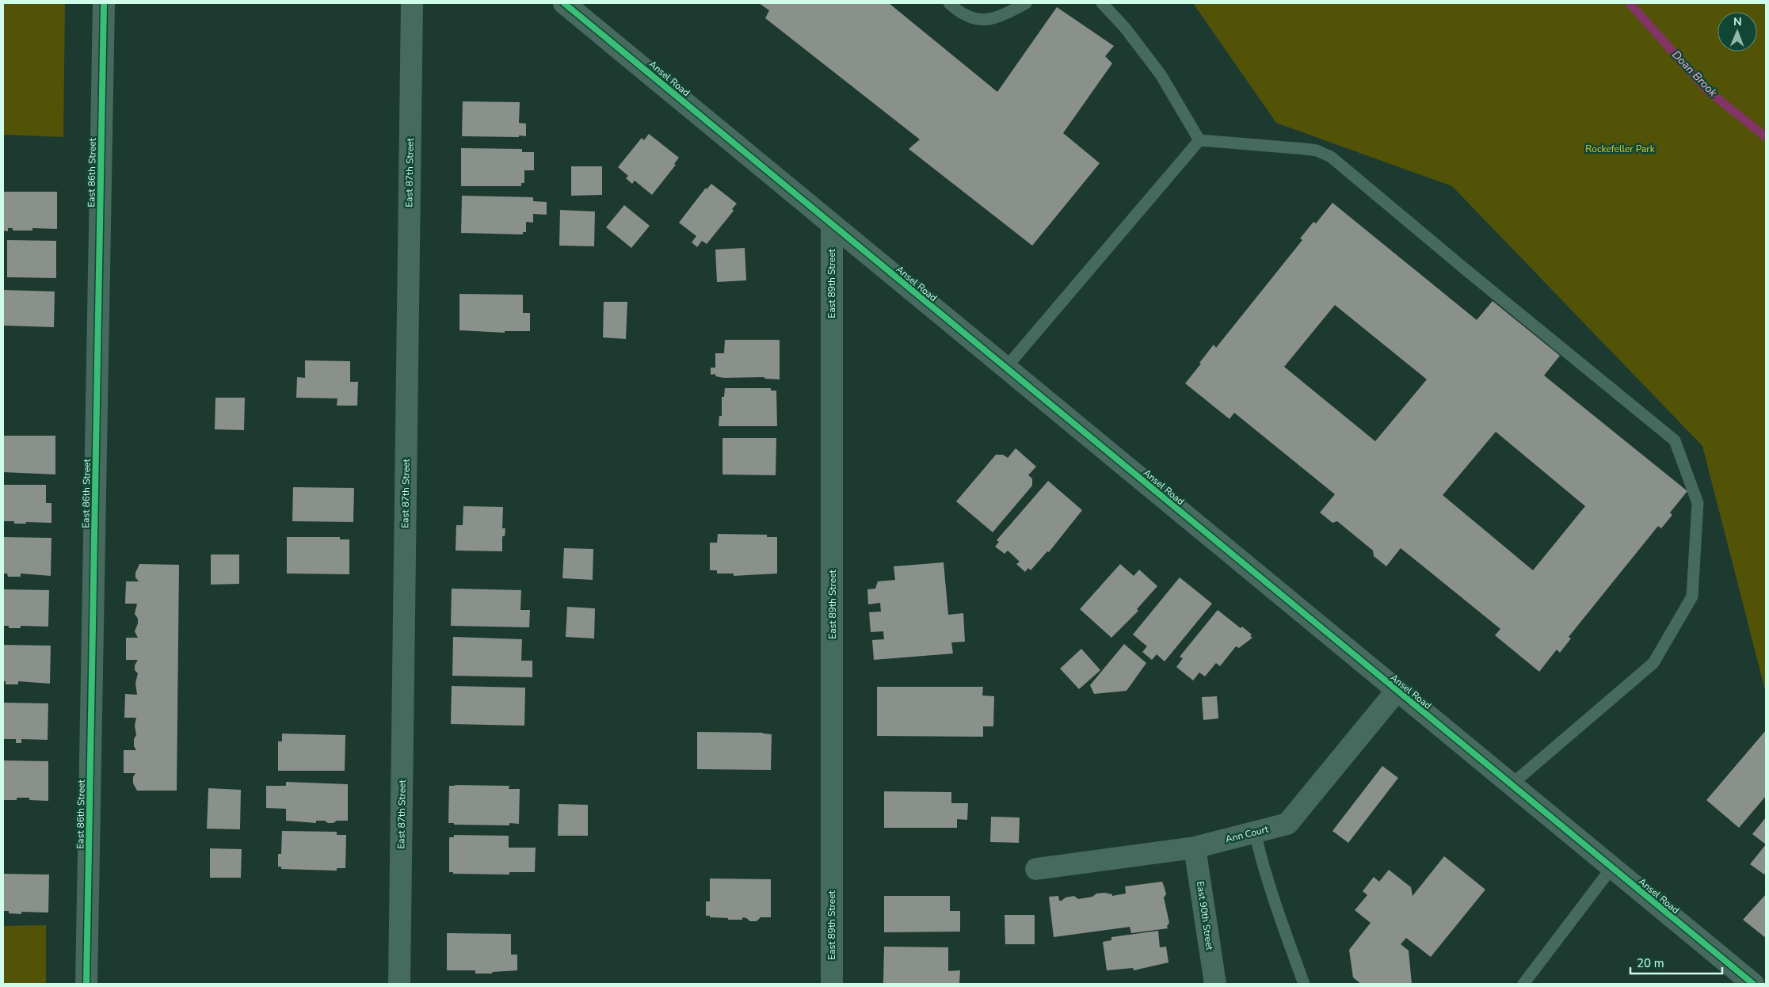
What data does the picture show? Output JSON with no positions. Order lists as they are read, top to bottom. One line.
{"streets":{"street":["Ansel Road","East 86th Street","East 87th Street","East 89th Street","Ann Court","East 90th Street"]},"crossings":[["Ansel Road","East 89th Street"],["Ansel Road","Ann Court"],["Ann Court","East 90th Street"]],"water":["Doan Brook"],"parks":["Rockefeller Park"],"scale_bar":"20 m","north":"top"}
